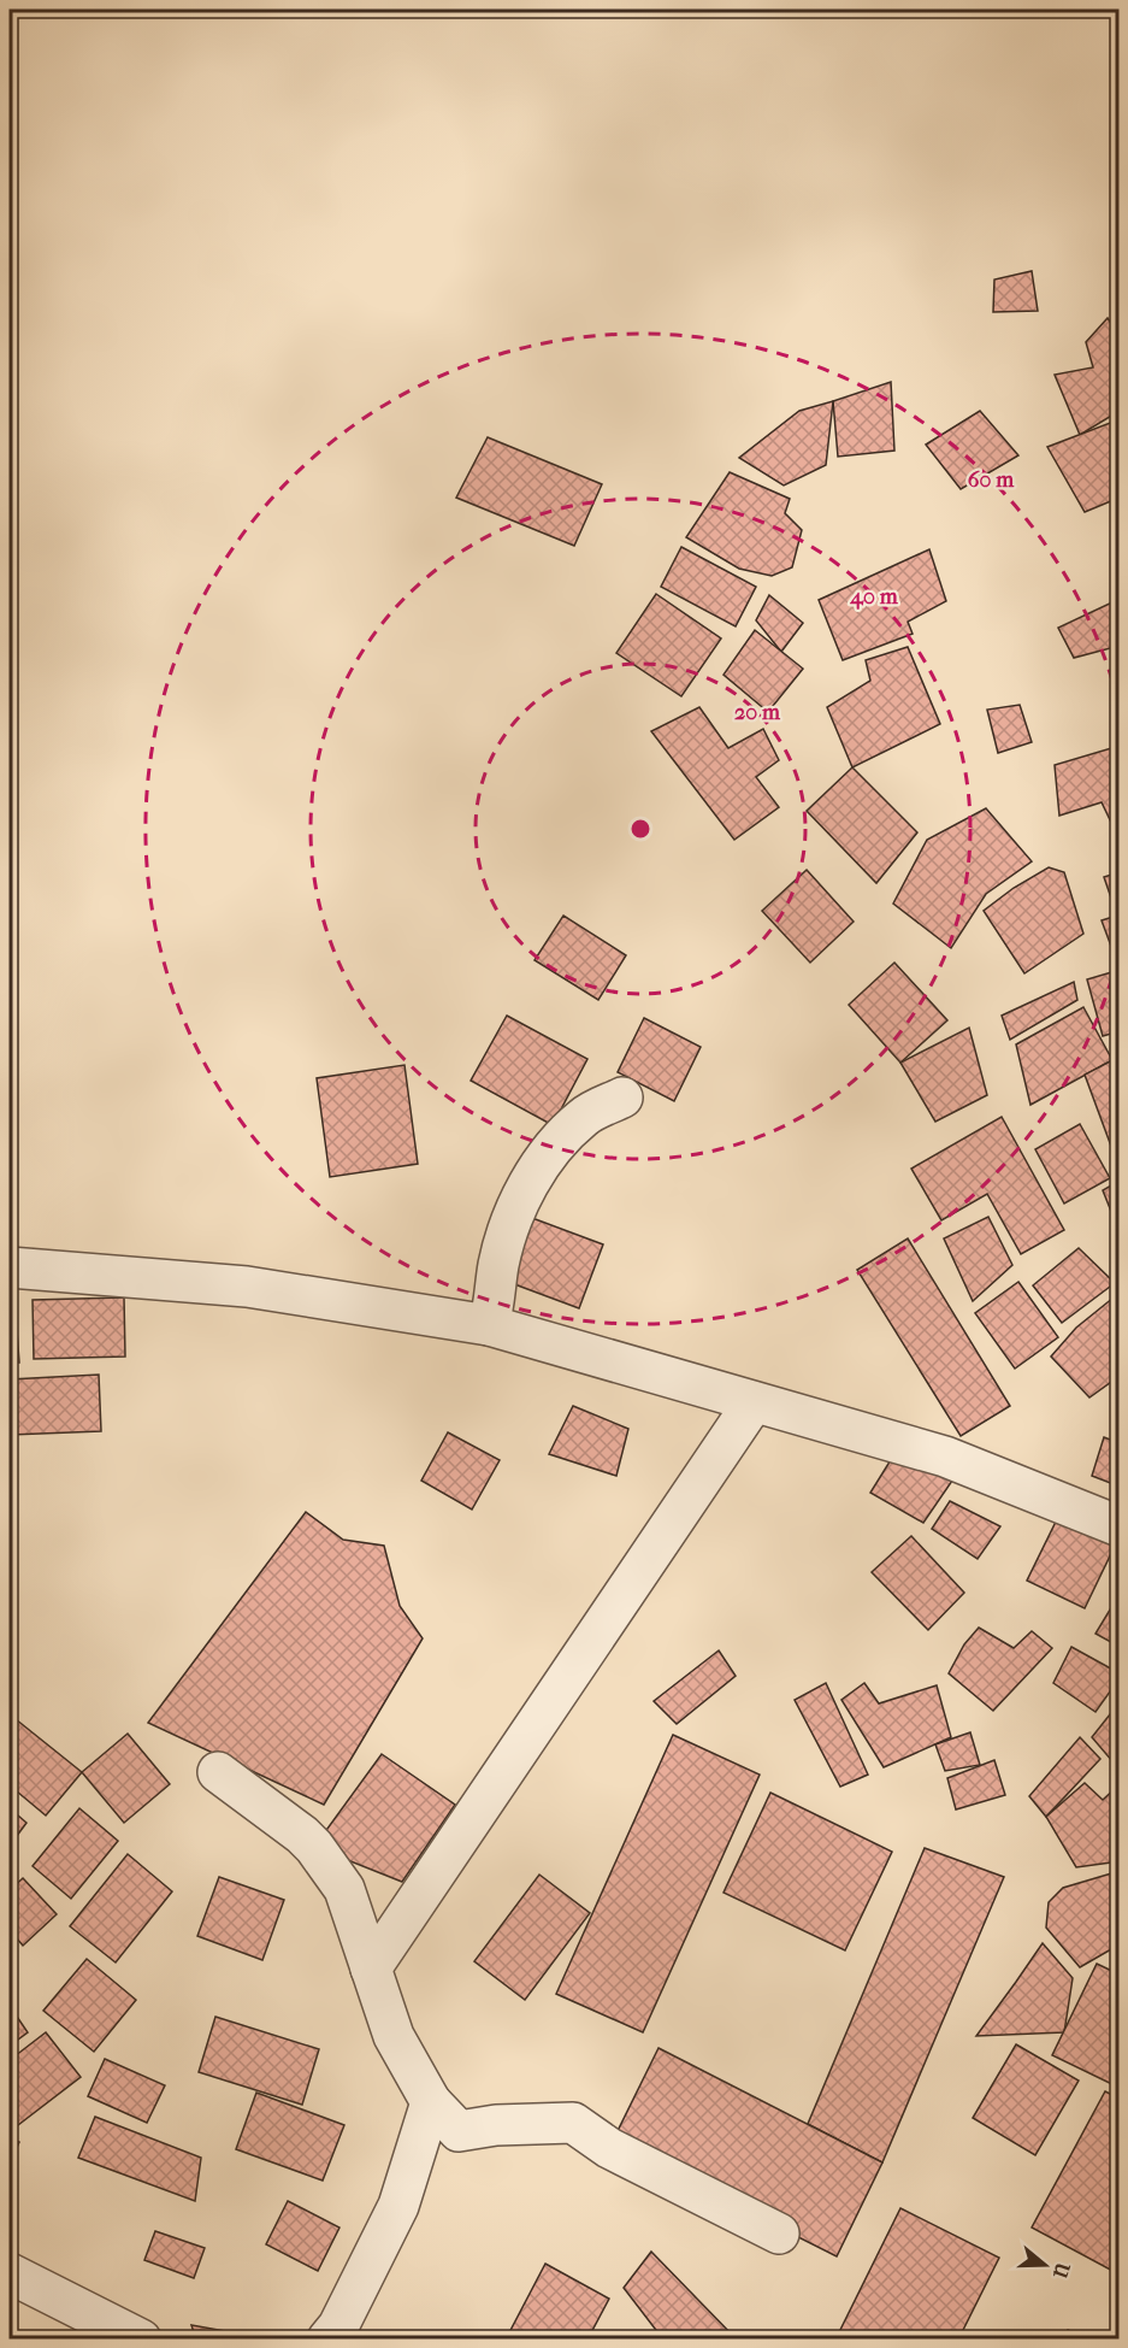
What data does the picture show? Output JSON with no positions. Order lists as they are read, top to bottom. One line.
{"north":"right","rings":["60 m","40 m","20 m"]}
